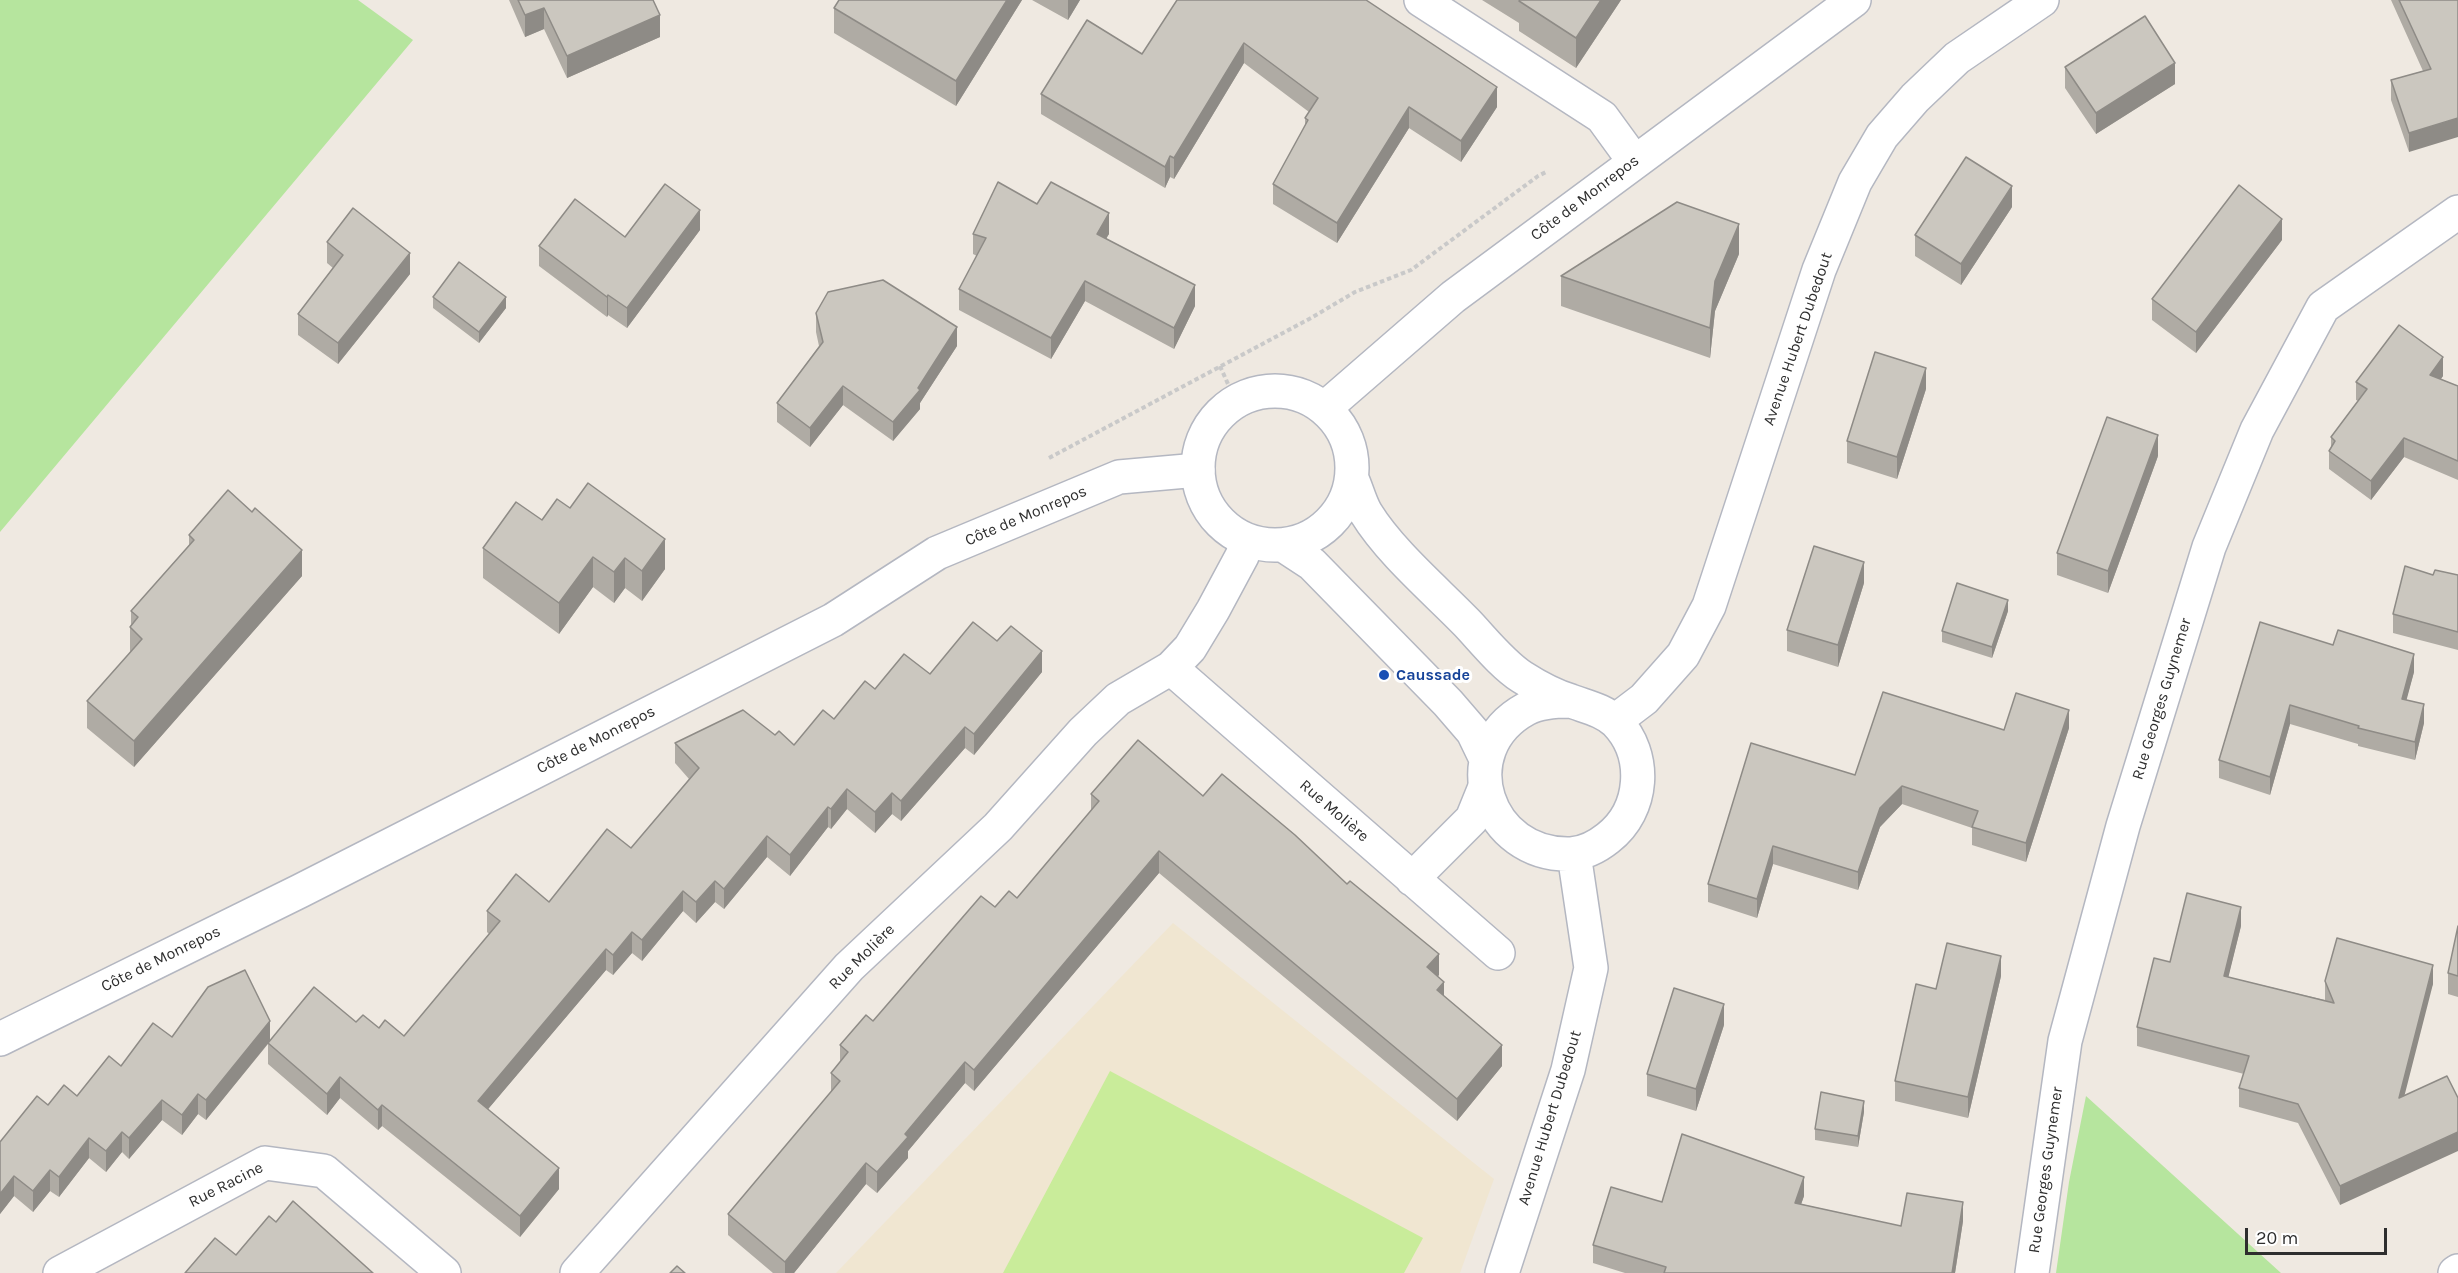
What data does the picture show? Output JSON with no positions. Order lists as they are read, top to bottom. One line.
{"streets":{"street":["Côte de Monrepos","Avenue Hubert Dubedout","Rue Georges Guynemer","Rue Molière","Rue Racine"]},"crossings":[["Côte de Monrepos","Rue Molière"]],"places":["Caussade"],"scale_bar":"20 m"}
